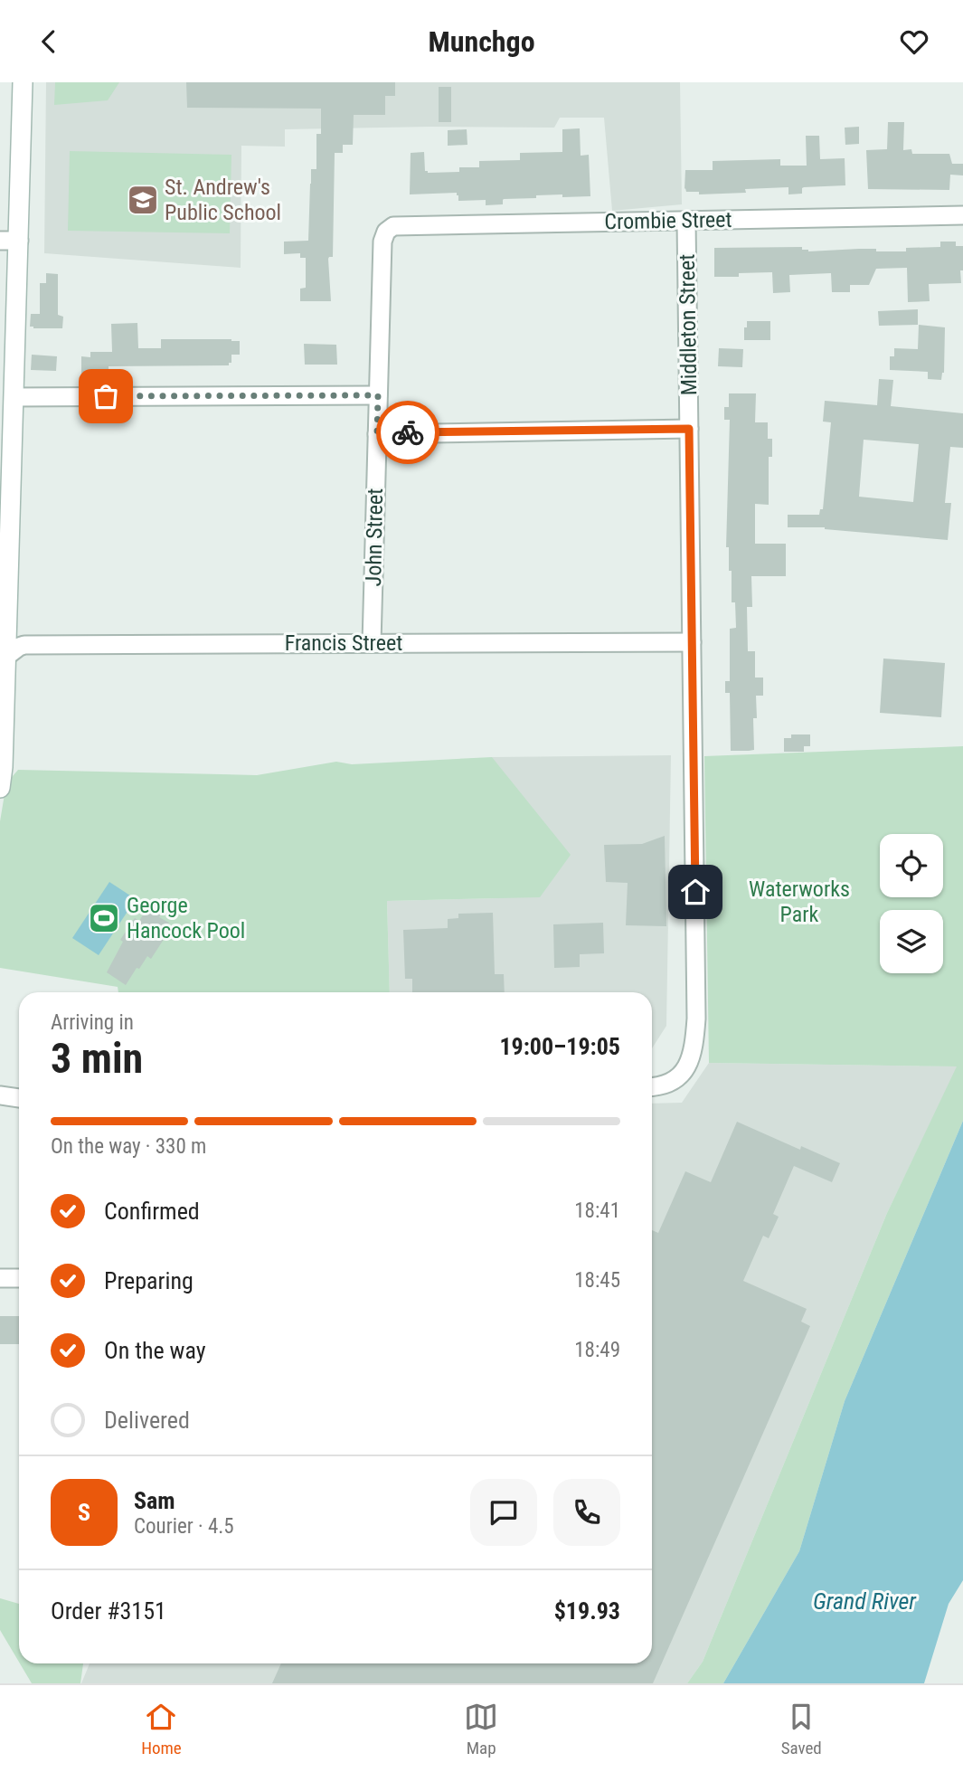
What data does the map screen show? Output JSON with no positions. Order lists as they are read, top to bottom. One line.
{"streets":{"street":["Crombie Street","Middleton Street","John Street","Francis Street"]},"crossings":[["Crombie Street","Middleton Street"],["Crombie Street","John Street"],["Middleton Street","Francis Street"],["John Street","Francis Street"]],"water":["Grand River"],"parks":["Waterworks Park"],"places":{"school or university":["St. Andrew's Public School"],"sports":["George Hancock Pool"]},"page":{"header":"Munchgo","heading":["3 min","Arriving in","19:00–19:05"],"panel":["Sam","Courier · 4.5","Order #3151","$19.93"],"bar":"On the way · 330 m","list":[["Confirmed","18:41"],["Preparing","18:45"],["On the way","18:49"],"Delivered"],"round":"S","tabs":["Home","Map","Saved"]}}
